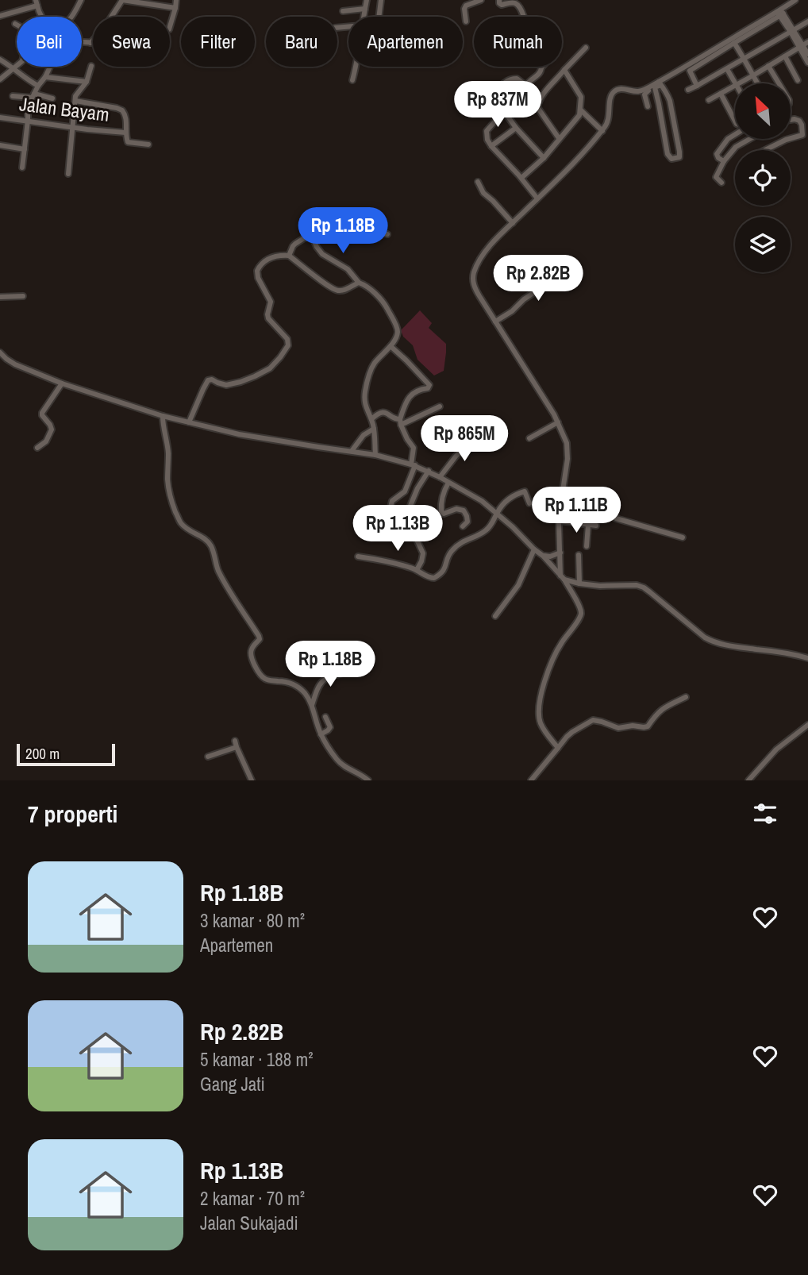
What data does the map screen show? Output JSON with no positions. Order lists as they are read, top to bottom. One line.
{"streets":{"street":["Jalan Bayam"]},"scale_bar":"200 m","north":"top left","page":{"chip":["Beli","Sewa","Filter","Baru","Apartemen","Rumah"],"price":["Rp 837M","Rp 1.18B","Rp 2.82B","Rp 865M","Rp 1.11B","Rp 1.13B","Rp 1.18B"],"scale":"200 m","heading":"7 properti","list":[{"name":"Rp 1.18B","note":"3 kamar · 80 m² · Apartemen"},{"name":"Rp 2.82B","note":"5 kamar · 188 m² · Gang Jati"},{"name":"Rp 1.13B","note":"2 kamar · 70 m² · Jalan Sukajadi"}]}}
